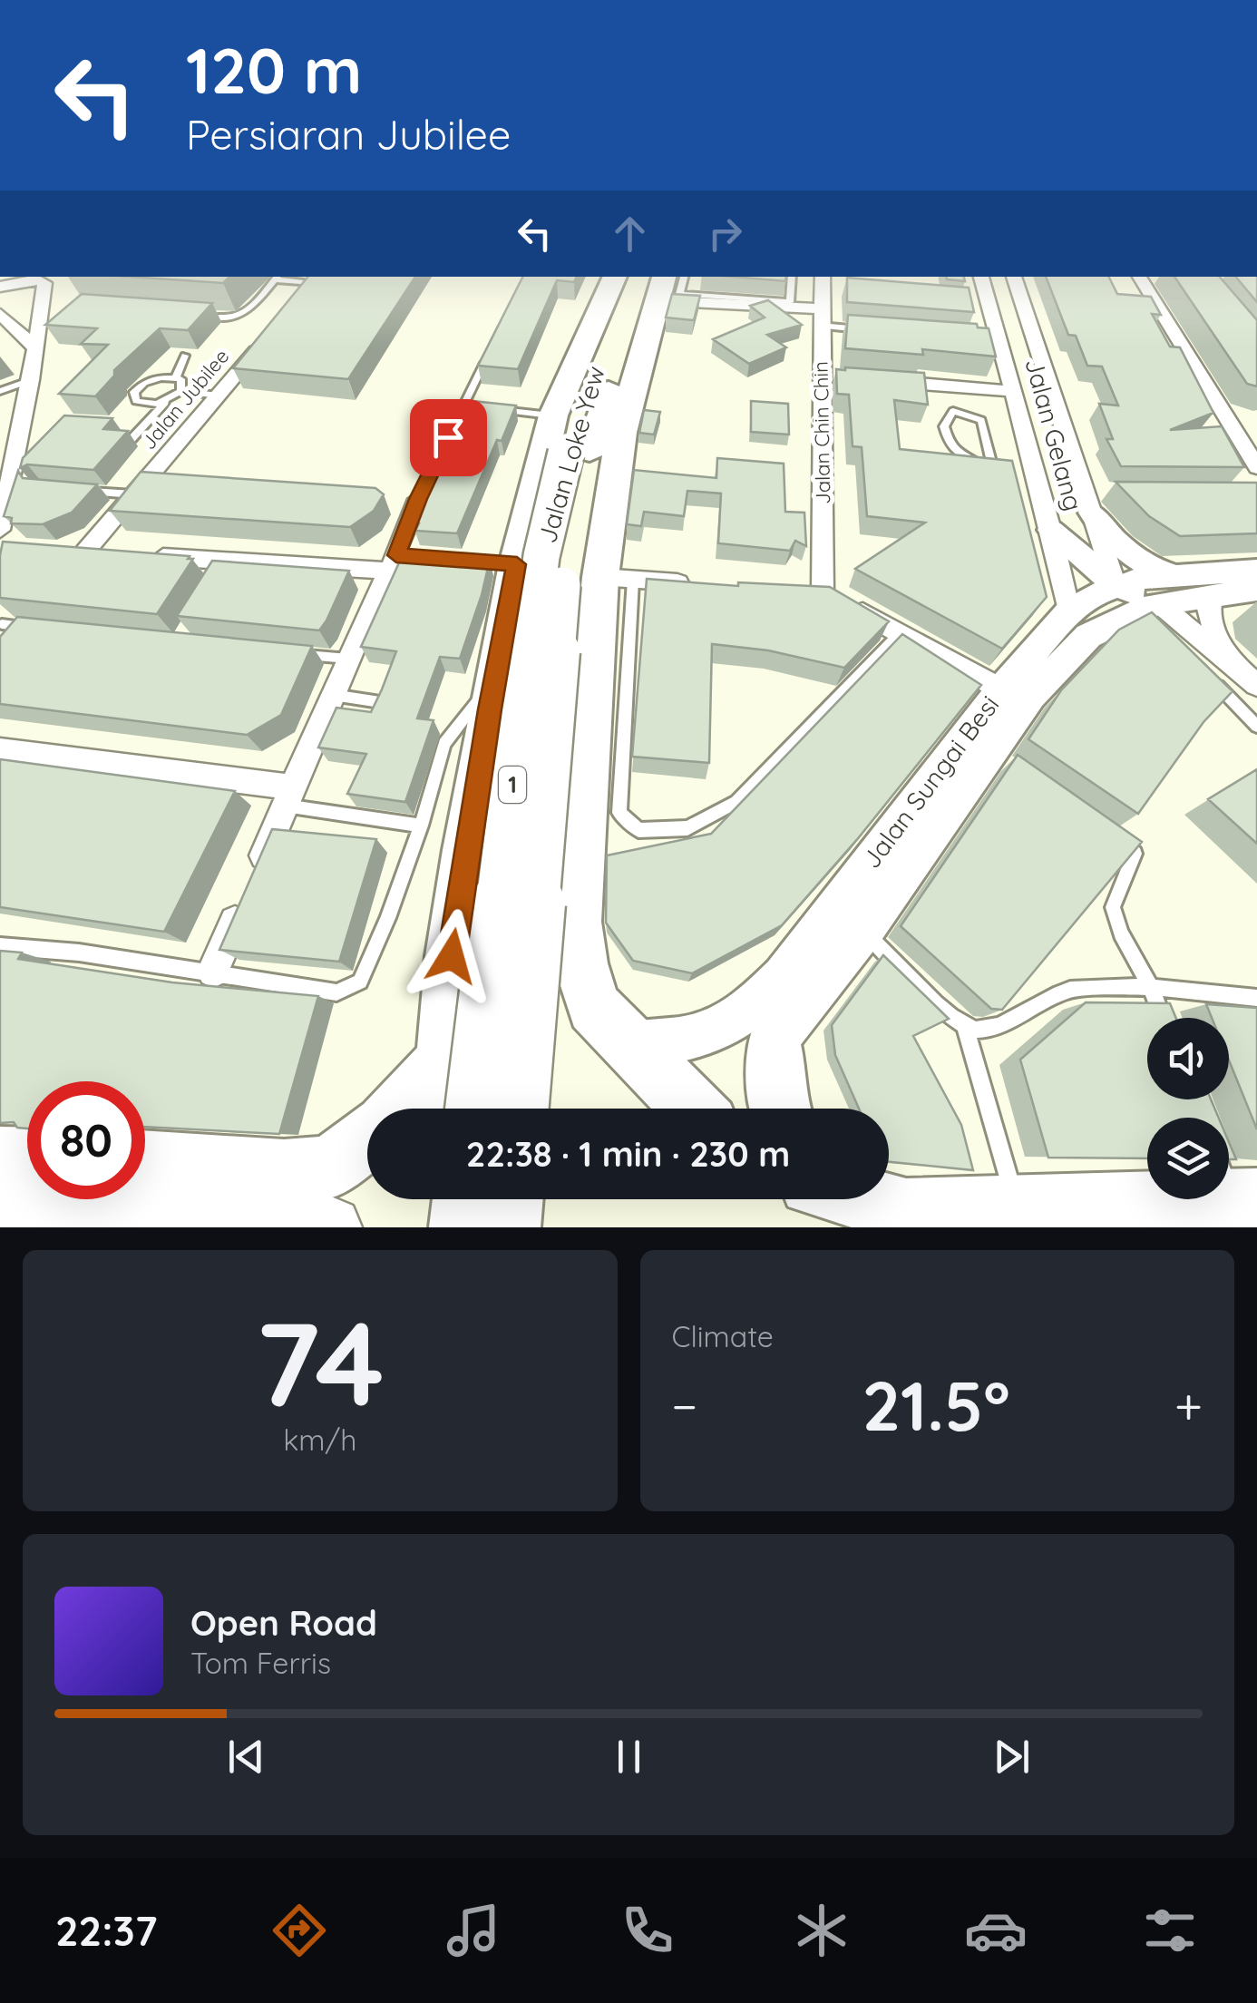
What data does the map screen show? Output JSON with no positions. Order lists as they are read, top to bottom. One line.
{"streets":{"highway":["Jalan Loke Yew","1"],"street":["Jalan Jubilee","Jalan Chin Chin","Jalan Gelang","Jalan Sungai Besi"]},"crossings":[["Jalan Gelang","Jalan Sungai Besi"]],"page":{"turn":["120 m","Persiaran Jubilee"],"limit":"80","trip":"22:38 · 1 min · 230 m","tile":[["74","km/h"],"Climate"],"heat":["−","21.5°","+"],"song":["Open Road","Tom Ferris"],"tabs":"22:37"}}
